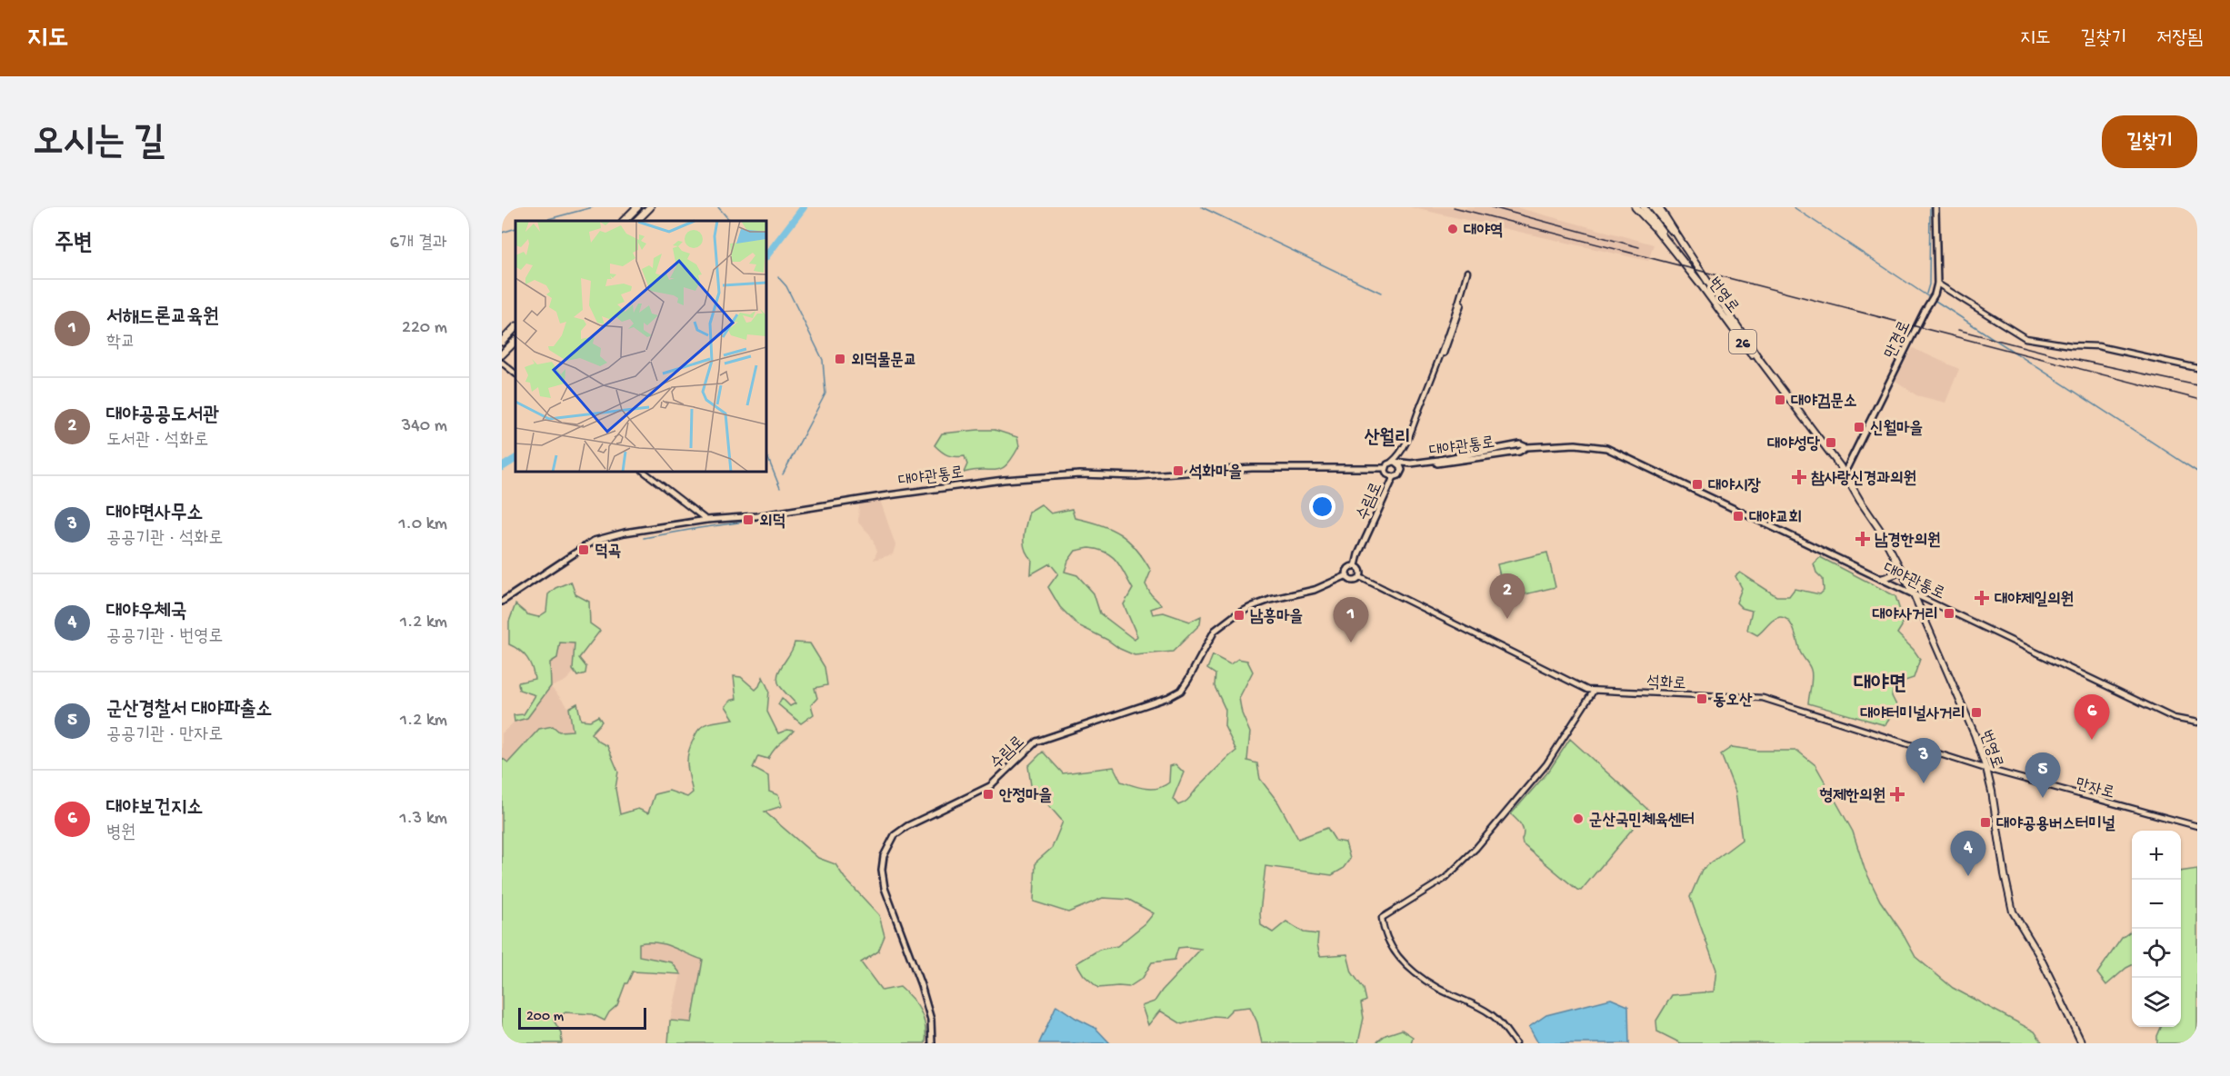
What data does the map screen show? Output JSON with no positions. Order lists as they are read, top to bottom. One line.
{"streets":{"main road":["번영로","만경로","26","대야관통로","수림로"],"street":["석화로","만자로"]},"crossings":[["번영로","만경로"],["번영로","대야관통로"],["번영로","석화로"],["번영로","만자로"],["대야관통로","수림로"],["수림로","석화로"],["석화로","만자로"]],"districts":["산월리","대야면"],"places":{"other":["대야역","군산국민체육센터"],"transit":["외덕물문교","대야검문소","신월마을","대야성당","석화마을","대야시장","대야교회","외덕","덕곡","대야사거리","남흥마을","동오산","대야터미널사거리","안정마을","대야공용버스터미널"],"health":["참사랑신경과의원","남경한의원","대야제일의원","형제한의원"]},"scale_bar":"200 m","page":{"header":"지도","nav":["지도","길찾기","저장됨"],"buttons":"길찾기","title":"오시는 길","heading":["주변","6개 결과"],"list":[{"mark":"1","name":"서해드론교육원","note":"학교","value":"220 m"},{"mark":"2","name":"대야공공도서관","note":"도서관 · 석화로","value":"340 m"},{"mark":"3","name":"대야면사무소","note":"공공기관 · 석화로","value":"1.0 km"},{"mark":"4","name":"대야우체국","note":"공공기관 · 번영로","value":"1.2 km"},{"mark":"5","name":"군산경찰서 대야파출소","note":"공공기관 · 만자로","value":"1.2 km"},{"mark":"6","name":"대야보건지소","note":"병원","value":"1.3 km"}],"pins":["2","1","6","3","5","4"],"map_buttons":["+","−"],"scale":"200 m"}}
